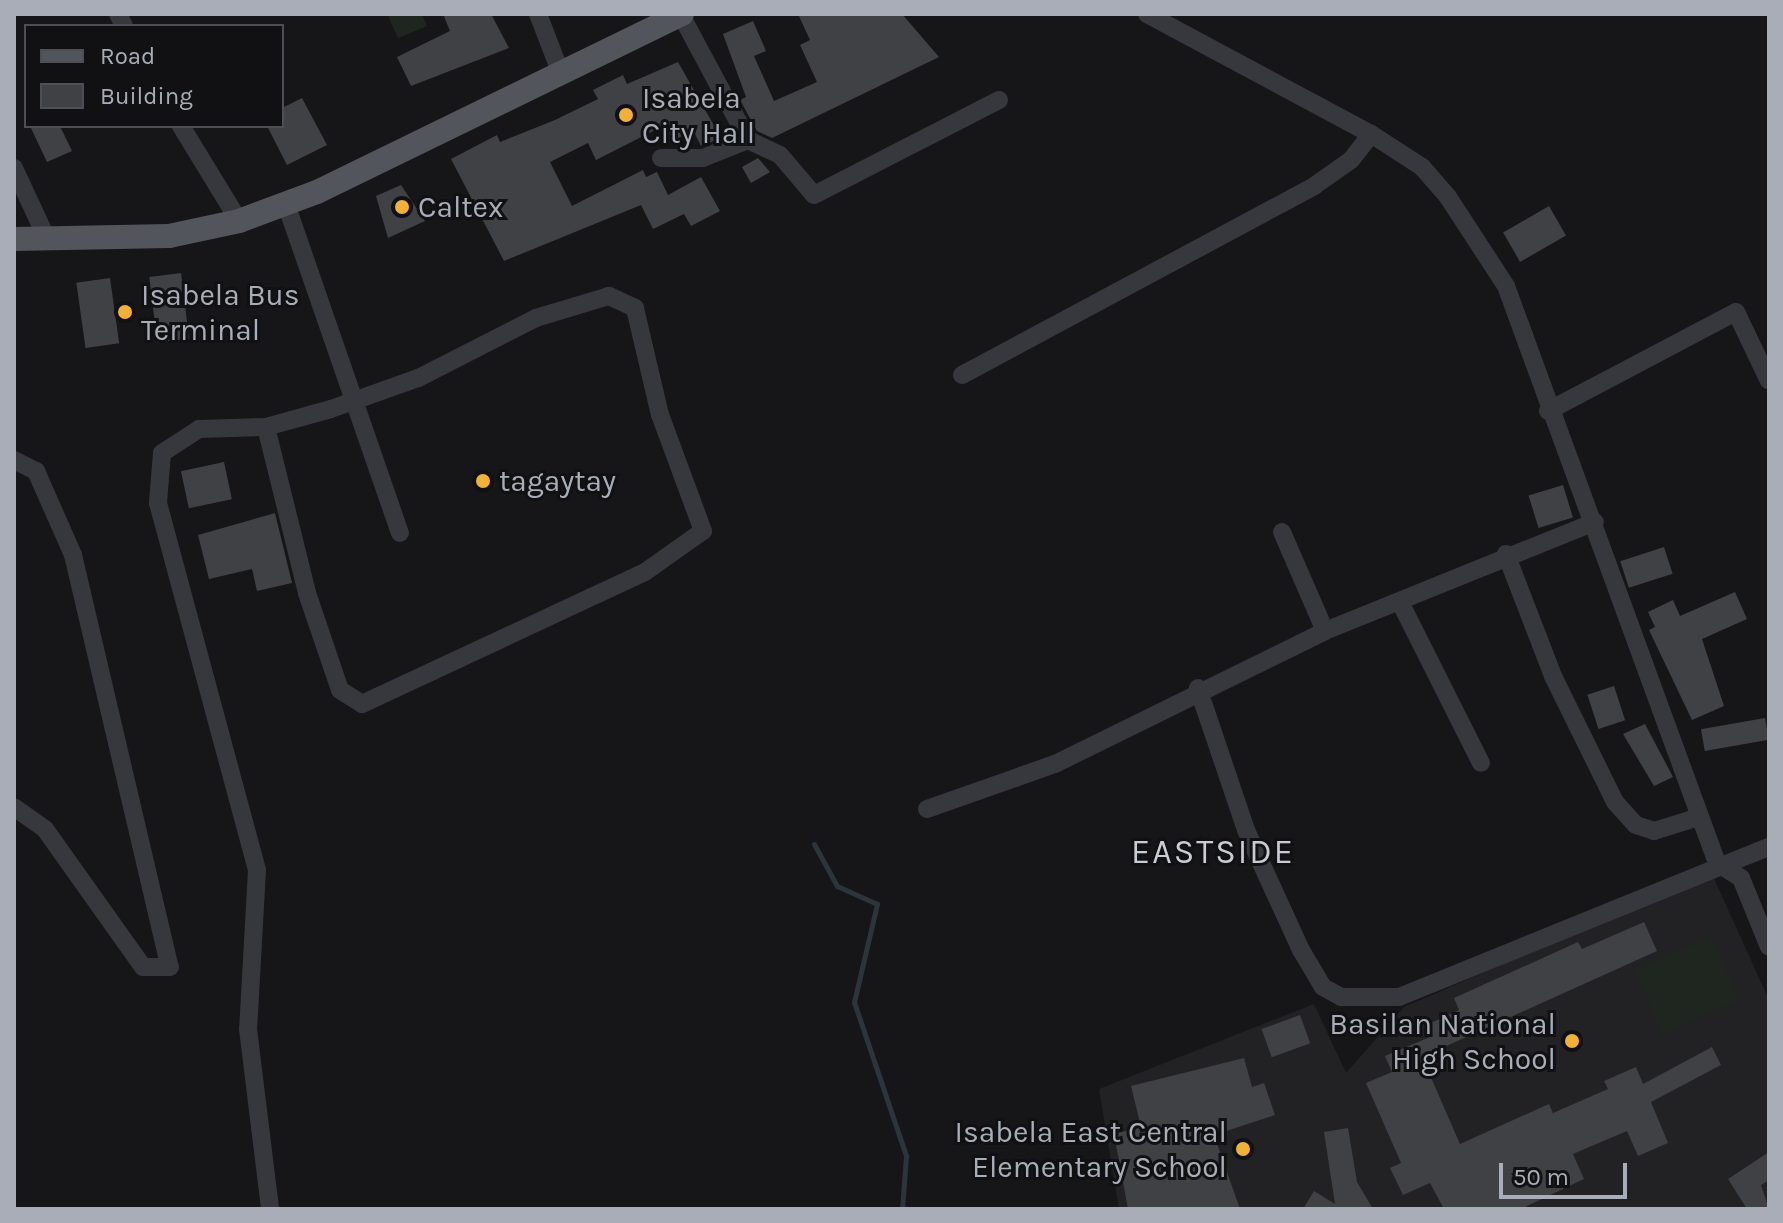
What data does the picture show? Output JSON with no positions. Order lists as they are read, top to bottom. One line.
{"districts":["EASTSIDE"],"places":["Isabela City Hall","Caltex","Isabela Bus Terminal","tagaytay","Basilan National High School","Isabela East Central Elementary School"],"legend":["Road","Building"],"scale_bar":"50 m"}
